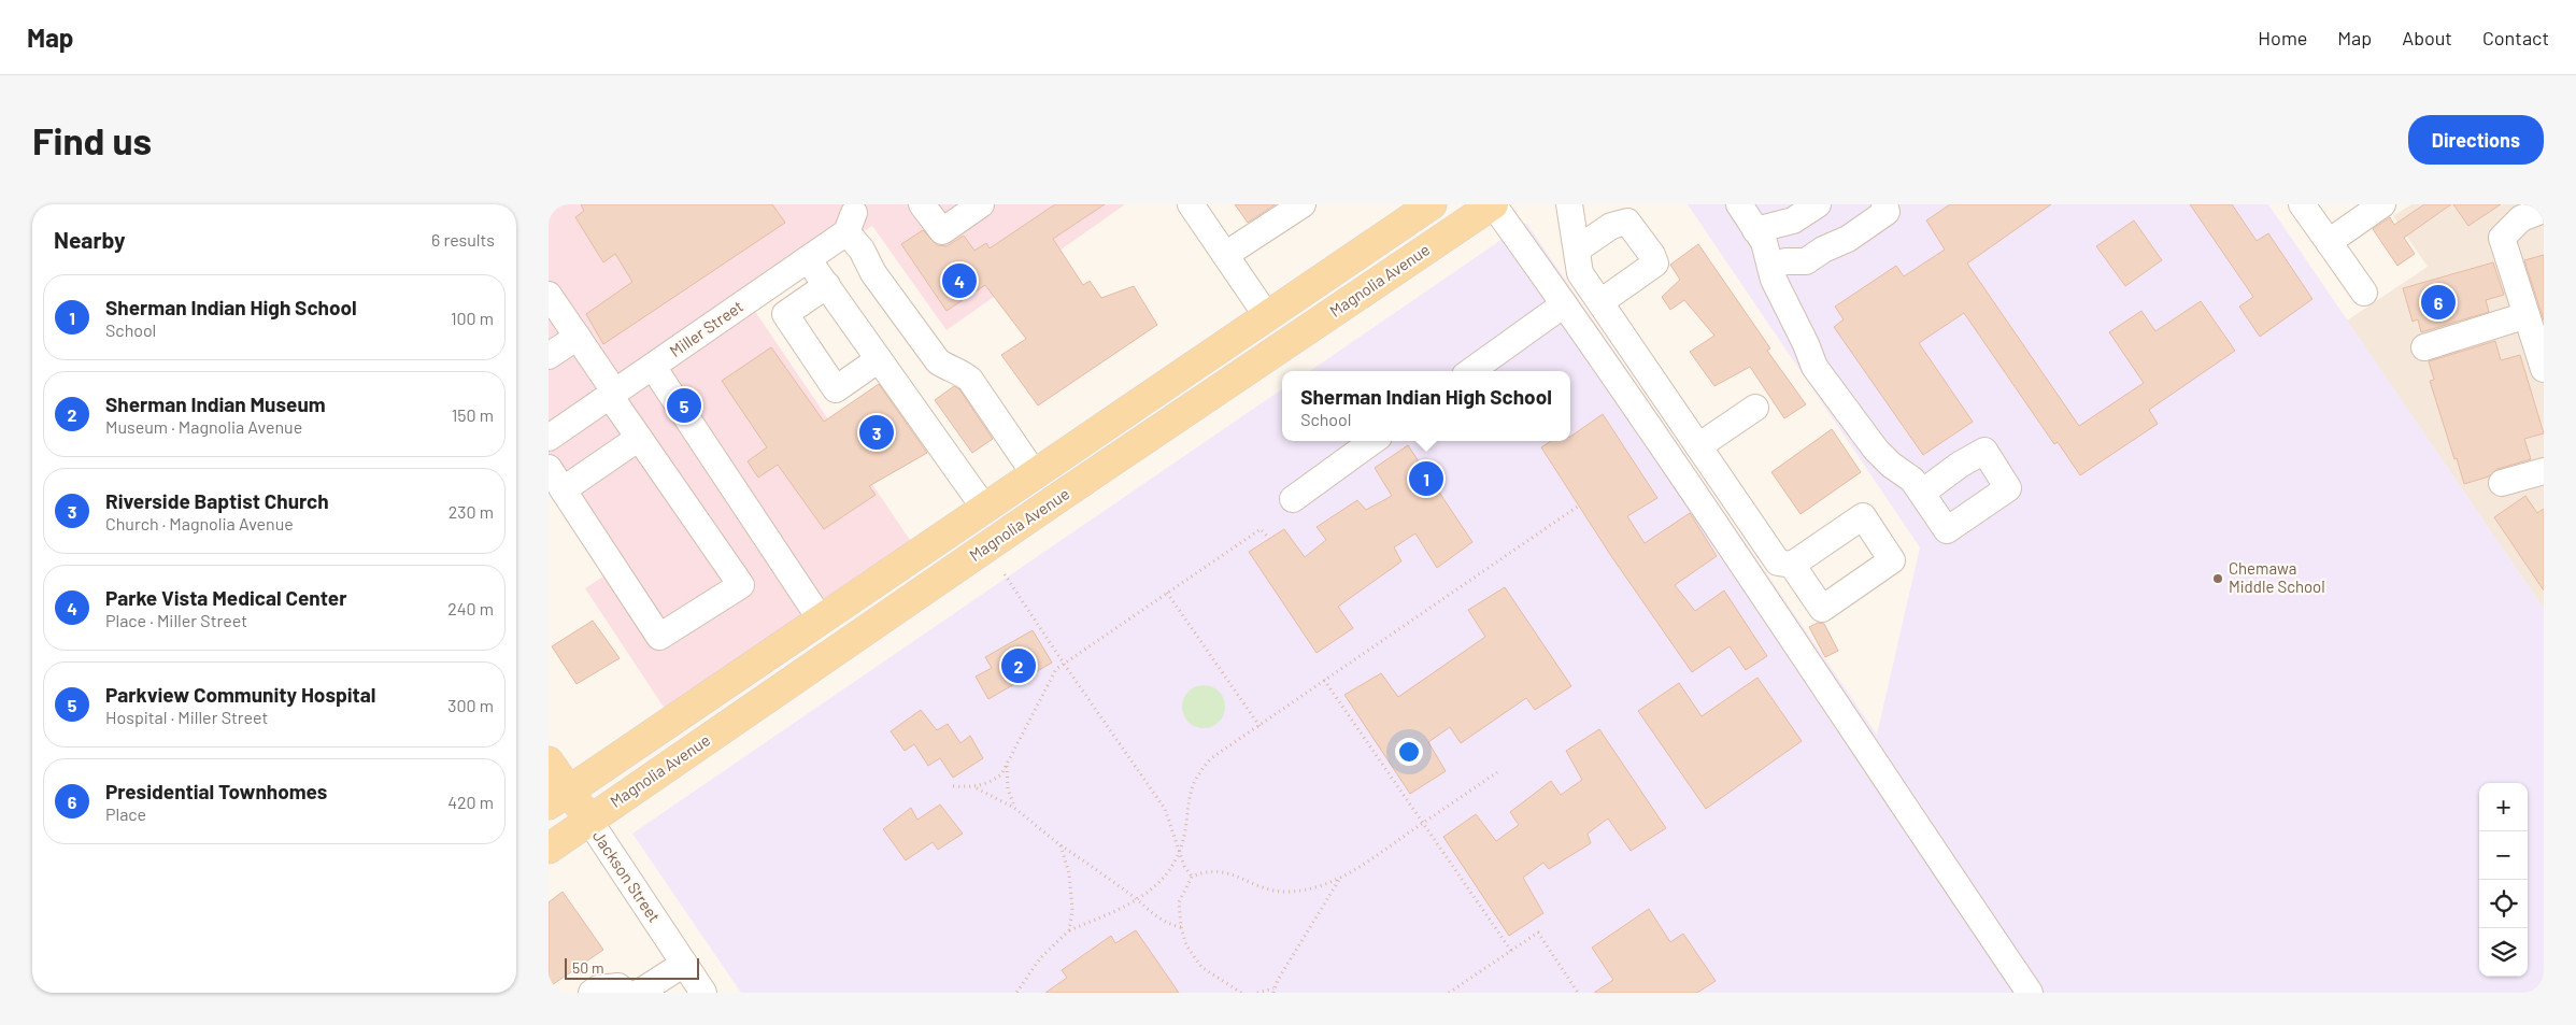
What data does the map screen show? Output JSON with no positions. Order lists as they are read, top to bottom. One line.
{"streets":{"main road":["Magnolia Avenue","Jackson Street"],"street":["Miller Street"]},"crossings":[["Magnolia Avenue","Jackson Street"]],"places":["Chemawa Middle School"],"scale_bar":"50 m","page":{"header":"Map","nav":["Home","Map","About","Contact"],"buttons":"Directions","title":"Find us","heading":["Nearby","6 results"],"pins":["4","6","5","3","1","2"],"list":[{"mark":"1","name":"Sherman Indian High School","note":"School","value":"100 m"},{"mark":"2","name":"Sherman Indian Museum","note":"Museum · Magnolia Avenue","value":"150 m"},{"mark":"3","name":"Riverside Baptist Church","note":"Church · Magnolia Avenue","value":"230 m"},{"mark":"4","name":"Parke Vista Medical Center","note":"Place · Miller Street","value":"240 m"},{"mark":"5","name":"Parkview Community Hospital","note":"Hospital · Miller Street","value":"300 m"},{"mark":"6","name":"Presidential Townhomes","note":"Place","value":"420 m"}],"popup":["Sherman Indian High School","School"],"map_buttons":["+","−"],"scale":"50 m"}}
